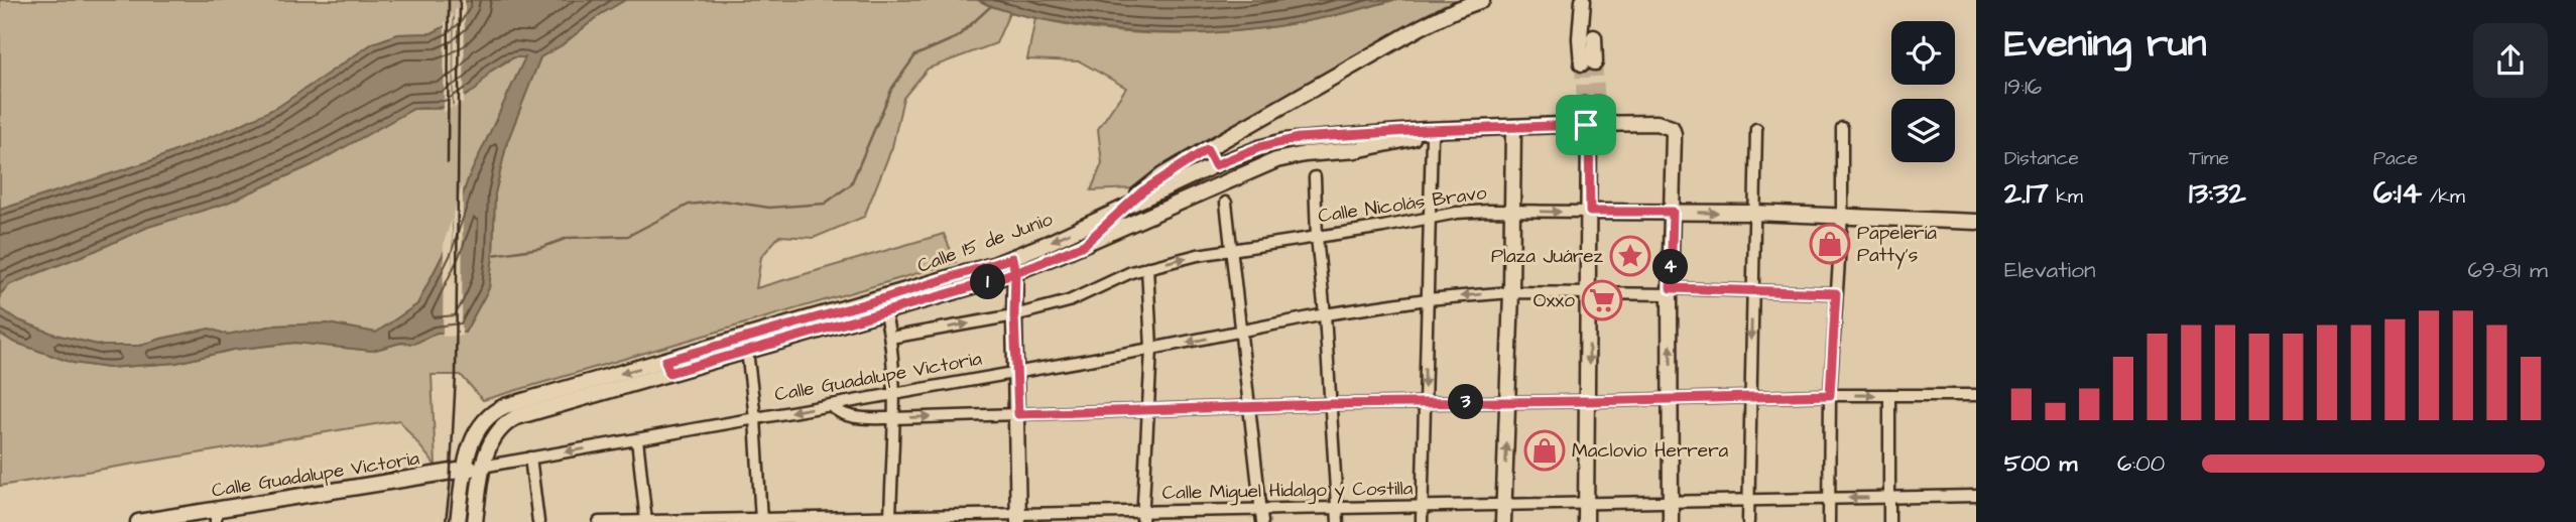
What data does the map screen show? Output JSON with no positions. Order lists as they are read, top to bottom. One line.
{"streets":{"main road":["Calle Nicolás Bravo","Calle 15 de Junio","Calle Guadalupe Victoria"],"street":["Calle Miguel Hidalgo y Costilla"]},"crossings":[["Calle Nicolás Bravo","Calle 15 de Junio"],["Calle 15 de Junio","Calle Guadalupe Victoria"]],"places":{"shop":["Papelería Patty's","Maclovio Herrera"],"place":["Plaza Juárez"],"supermarket":["Oxxo"]},"page":{"heading":["Evening run","19:16"],"stats":[["Distance","2.17 km"],["Time","13:32"],["Pace","6:14 /km"]],"chart":["Elevation","69–81 m"],"pins":["4","1","3"],"list":[{"name":"500 m","note":"6:00"}]}}
